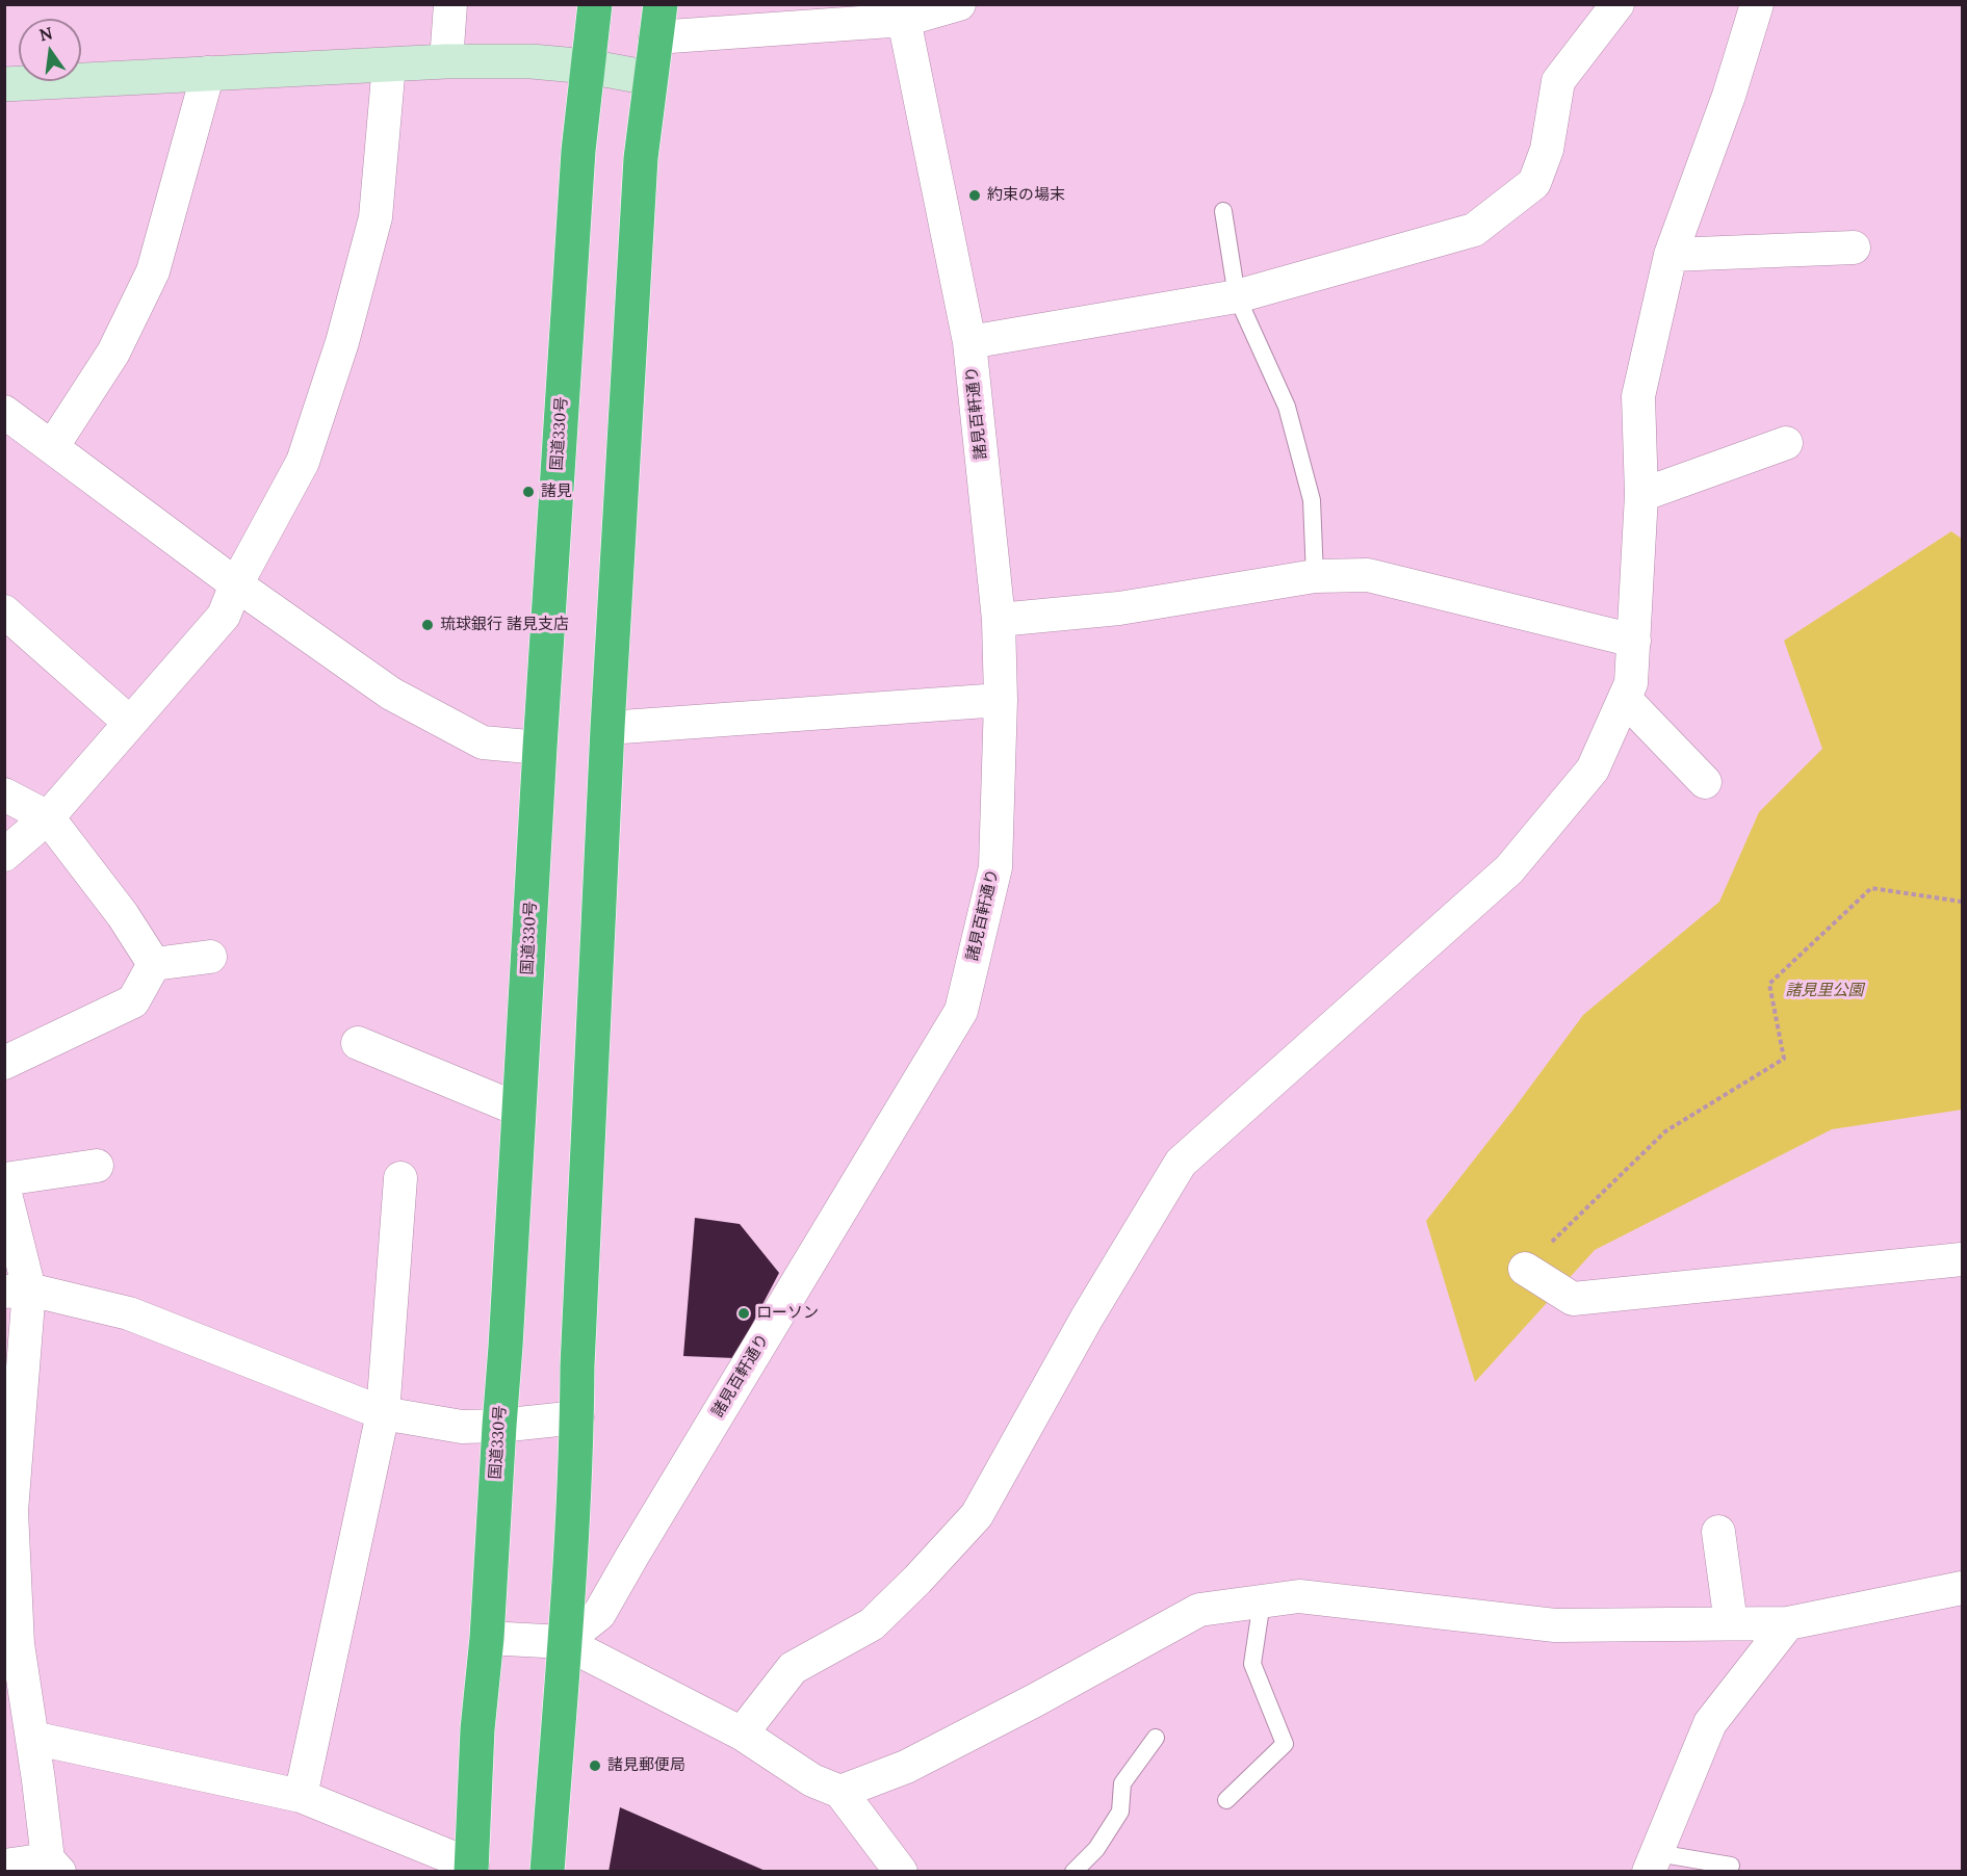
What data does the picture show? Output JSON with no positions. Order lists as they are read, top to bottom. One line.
{"streets":{"highway":["国道330号"],"street":["諸見百軒通り"]},"parks":["諸見里公園"],"places":["約束の場末","諸見","琉球銀行 諸見支店","ローソン","諸見郵便局"],"north":"top"}
